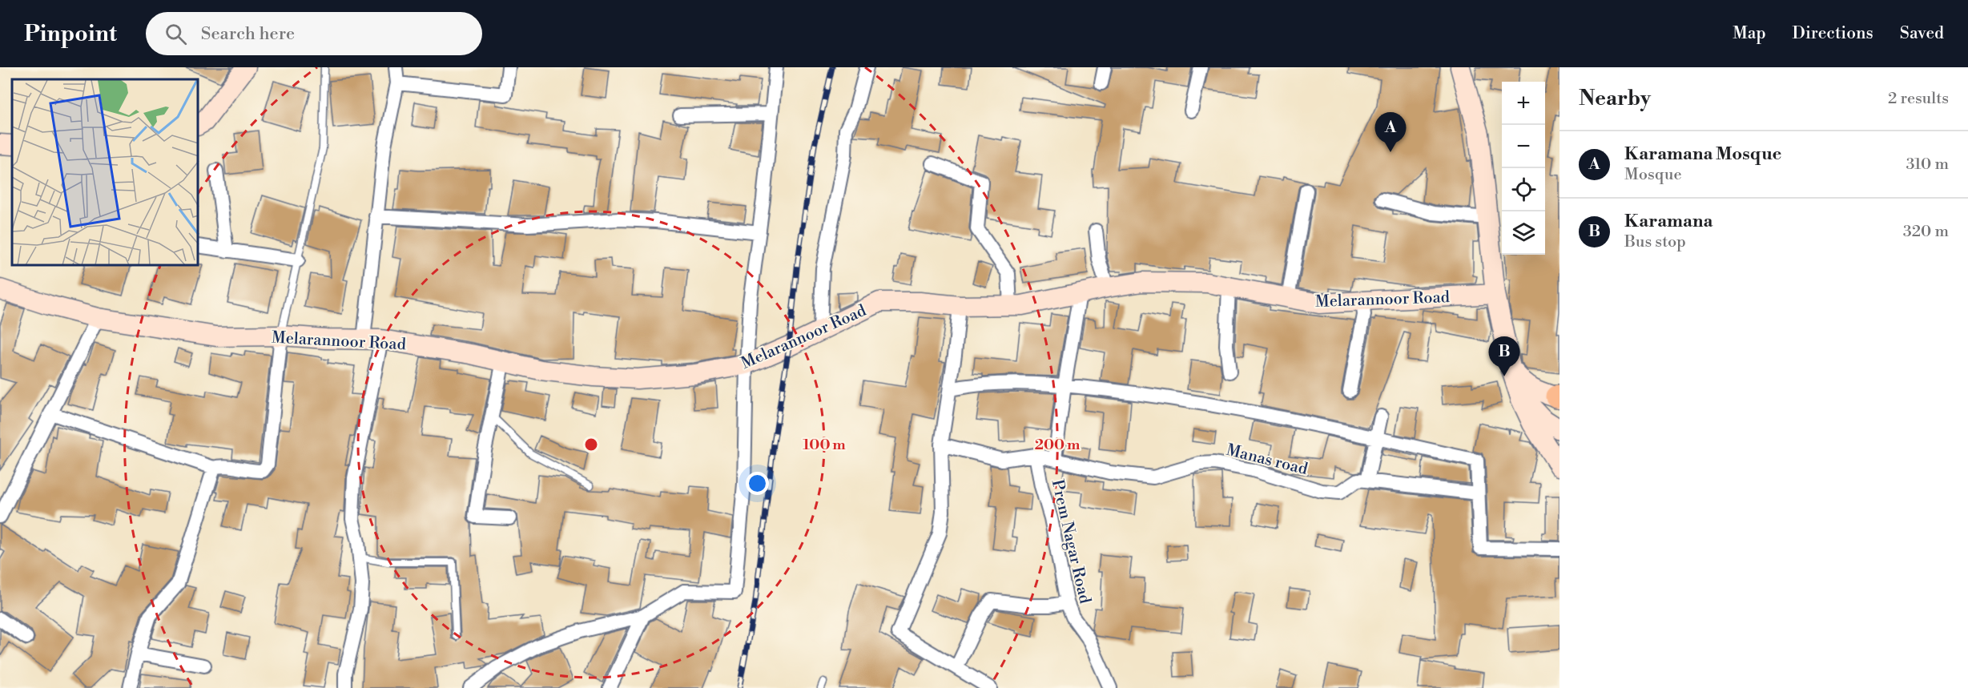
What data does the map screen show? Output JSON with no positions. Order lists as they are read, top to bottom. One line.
{"streets":{"street":["Melarannoor Road","Manas road","Prem Nagar Road"]},"crossings":[["Manas road","Prem Nagar Road"]],"page":{"header":"Pinpoint","search":"Search here","nav":["Map","Directions","Saved"],"heading":["Nearby","2 results"],"map_buttons":["+","−"],"pins":["A","B"],"list":[{"mark":"A","name":"Karamana Mosque","note":"Mosque","value":"310 m"},{"mark":"B","name":"Karamana","note":"Bus stop","value":"320 m"}]},"rings":["100 m","200 m"]}
